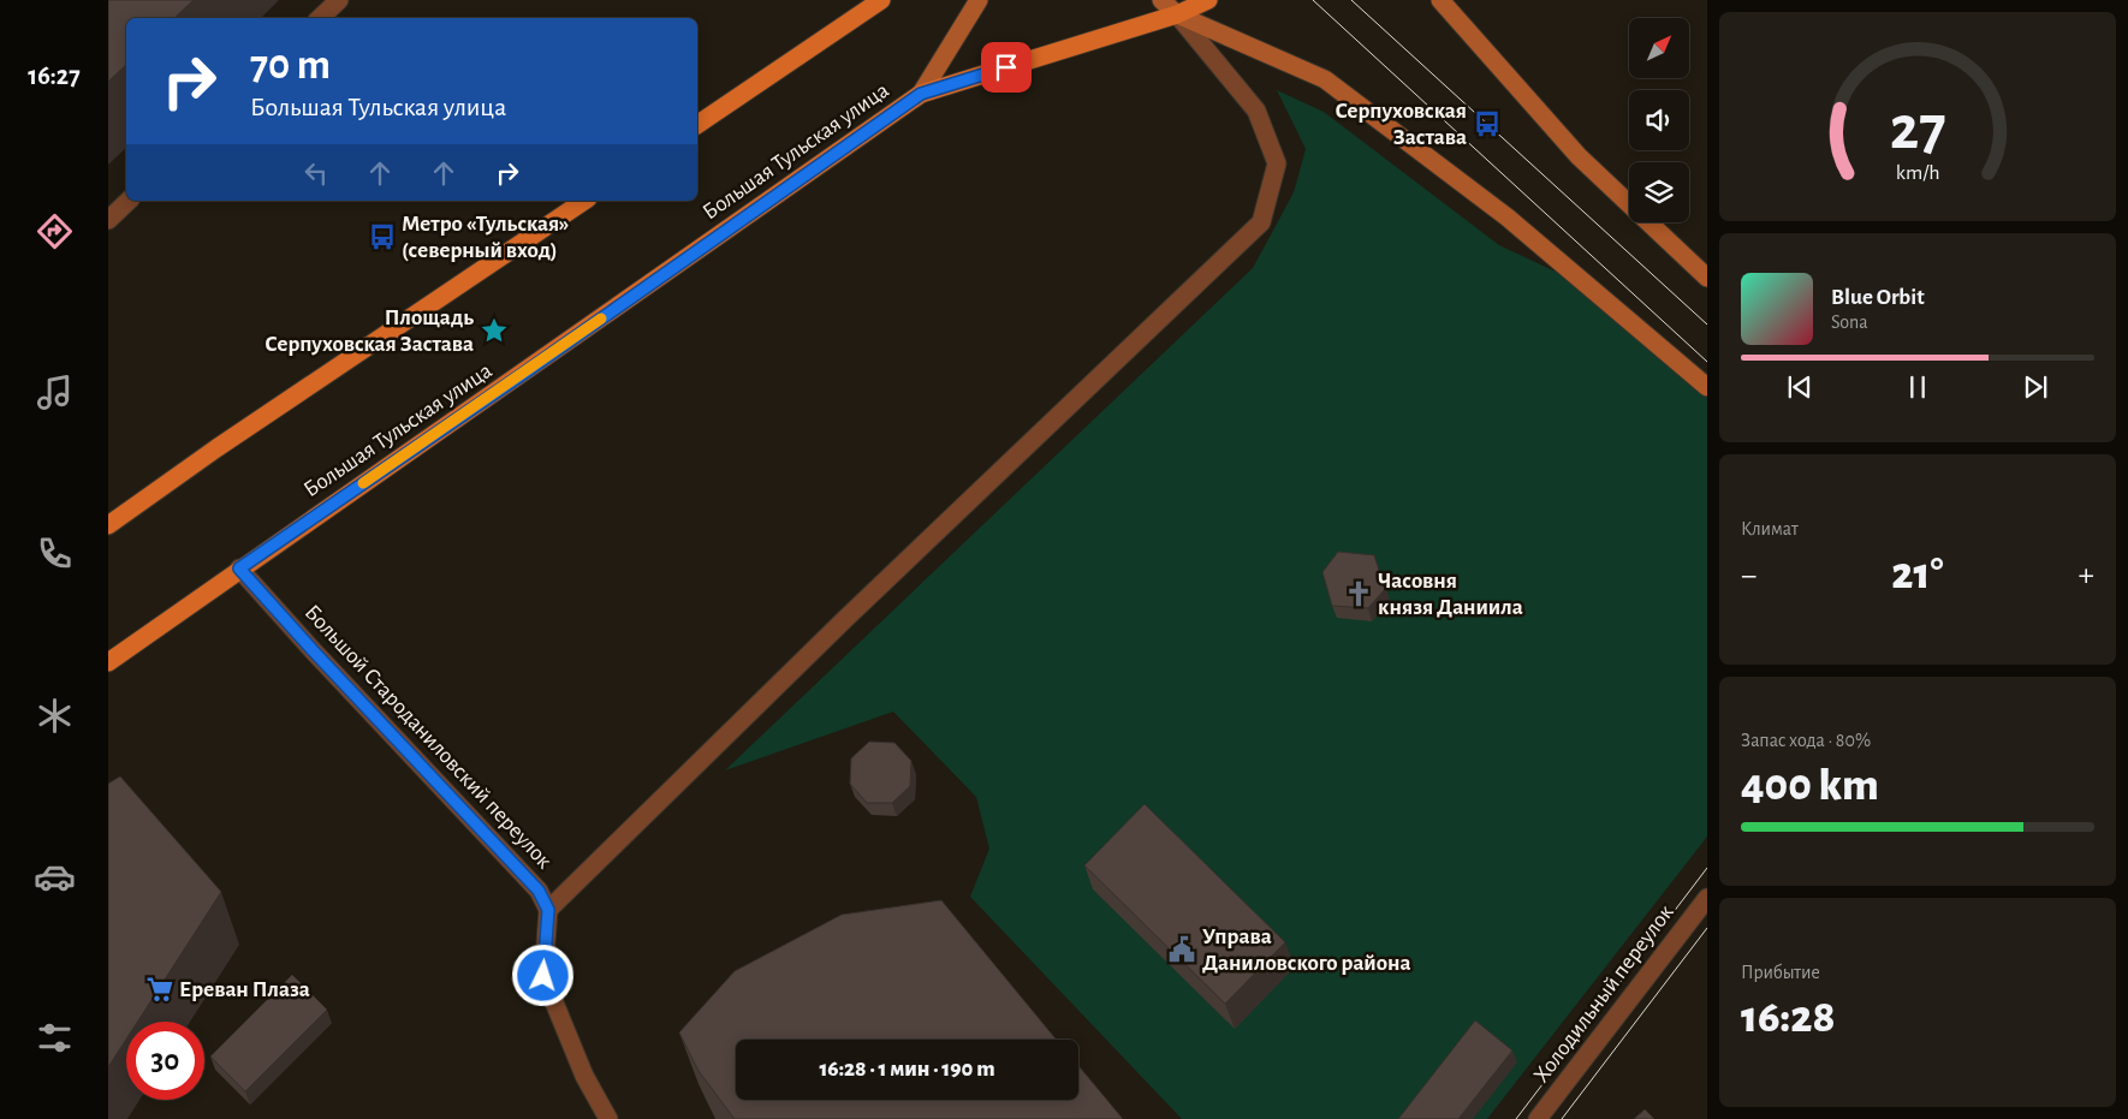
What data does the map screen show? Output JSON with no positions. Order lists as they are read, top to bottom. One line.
{"streets":{"main road":["Большая Тульская улица"],"street":["Большой Староданиловский переулок","Холодильный переулок"]},"crossings":[["Большая Тульская улица","Большой Староданиловский переулок"]],"places":{"bus stop":["Серпуховская Застава","Метро «Тульская» (северный вход)"],"place":["Площадь Серпуховская Застава"],"church":["Часовня князя Даниила"],"public building":["Управа Даниловского района"],"supermarket":["Ереван Плаза"]},"north":"top right","page":{"tabs":"16:27","turn":["70 m","Большая Тульская улица"],"song":["Blue Orbit","Sona"],"tile":["Климат",["Запас хода · 80%","400 km"],["Прибытие","16:28"]],"heat":["−","21°","+"],"limit":"30","trip":"16:28 · 1 мин · 190 m","gauge":["27","km/h"]}}
